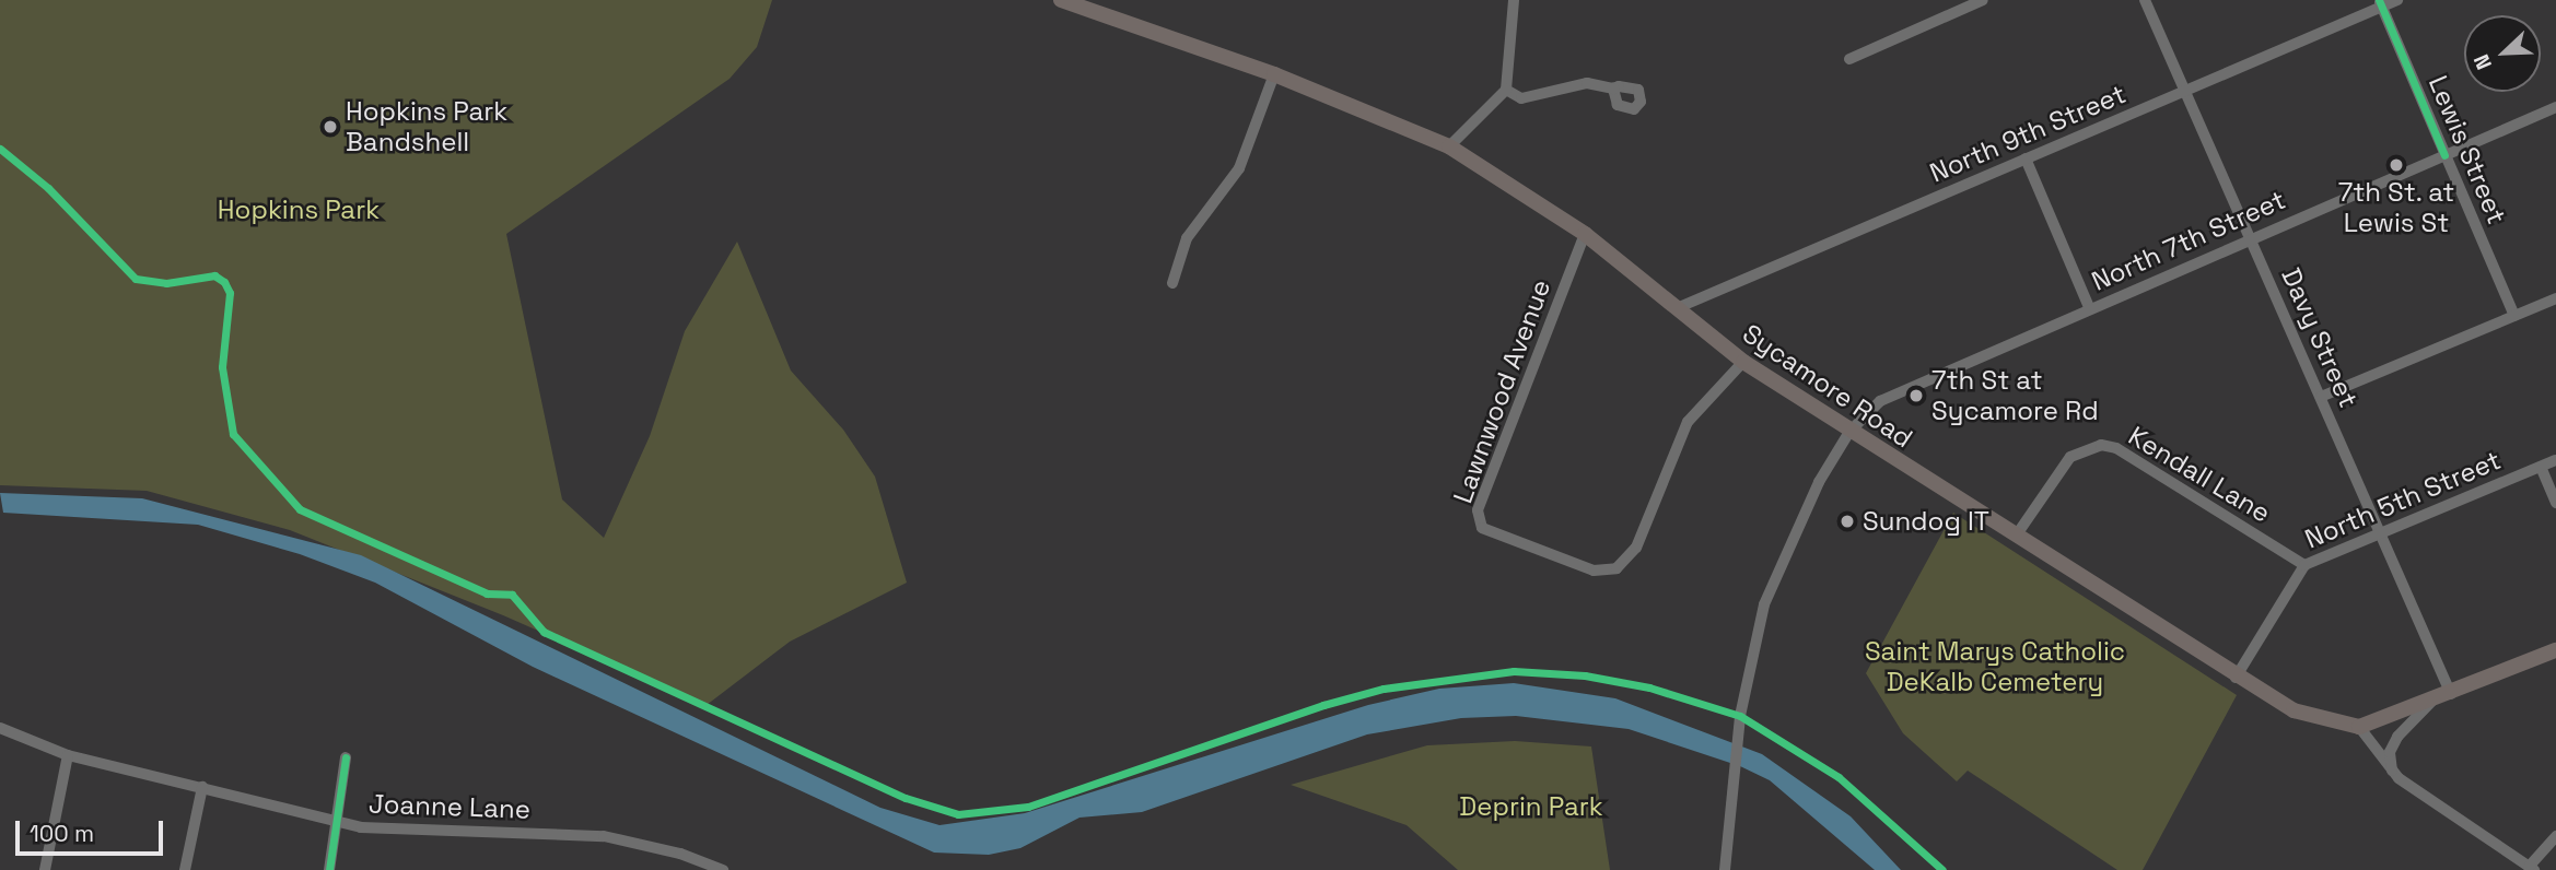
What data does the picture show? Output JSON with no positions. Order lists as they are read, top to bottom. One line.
{"streets":{"main road":["Sycamore Road"],"street":["North 9th Street","Lewis Street","North 7th Street","Davy Street","Lawnwood Avenue","Kendall Lane","North 5th Street","Joanne Lane"]},"crossings":[["North 9th Street","Lewis Street"],["North 9th Street","Davy Street"],["North 9th Street","Sycamore Road"],["Lewis Street","North 7th Street"],["North 7th Street","Davy Street"],["North 7th Street","Sycamore Road"],["Davy Street","North 5th Street"],["Sycamore Road","Lawnwood Avenue"],["Sycamore Road","Kendall Lane"],["Sycamore Road","North 5th Street"],["Kendall Lane","North 5th Street"]],"parks":["Hopkins Park","Saint Marys Catholic DeKalb Cemetery","Deprin Park"],"places":["Hopkins Park Bandshell","7th St. at Lewis St","7th St at Sycamore Rd","Sundog IT"],"scale_bar":"100 m","north":"bottom left"}
